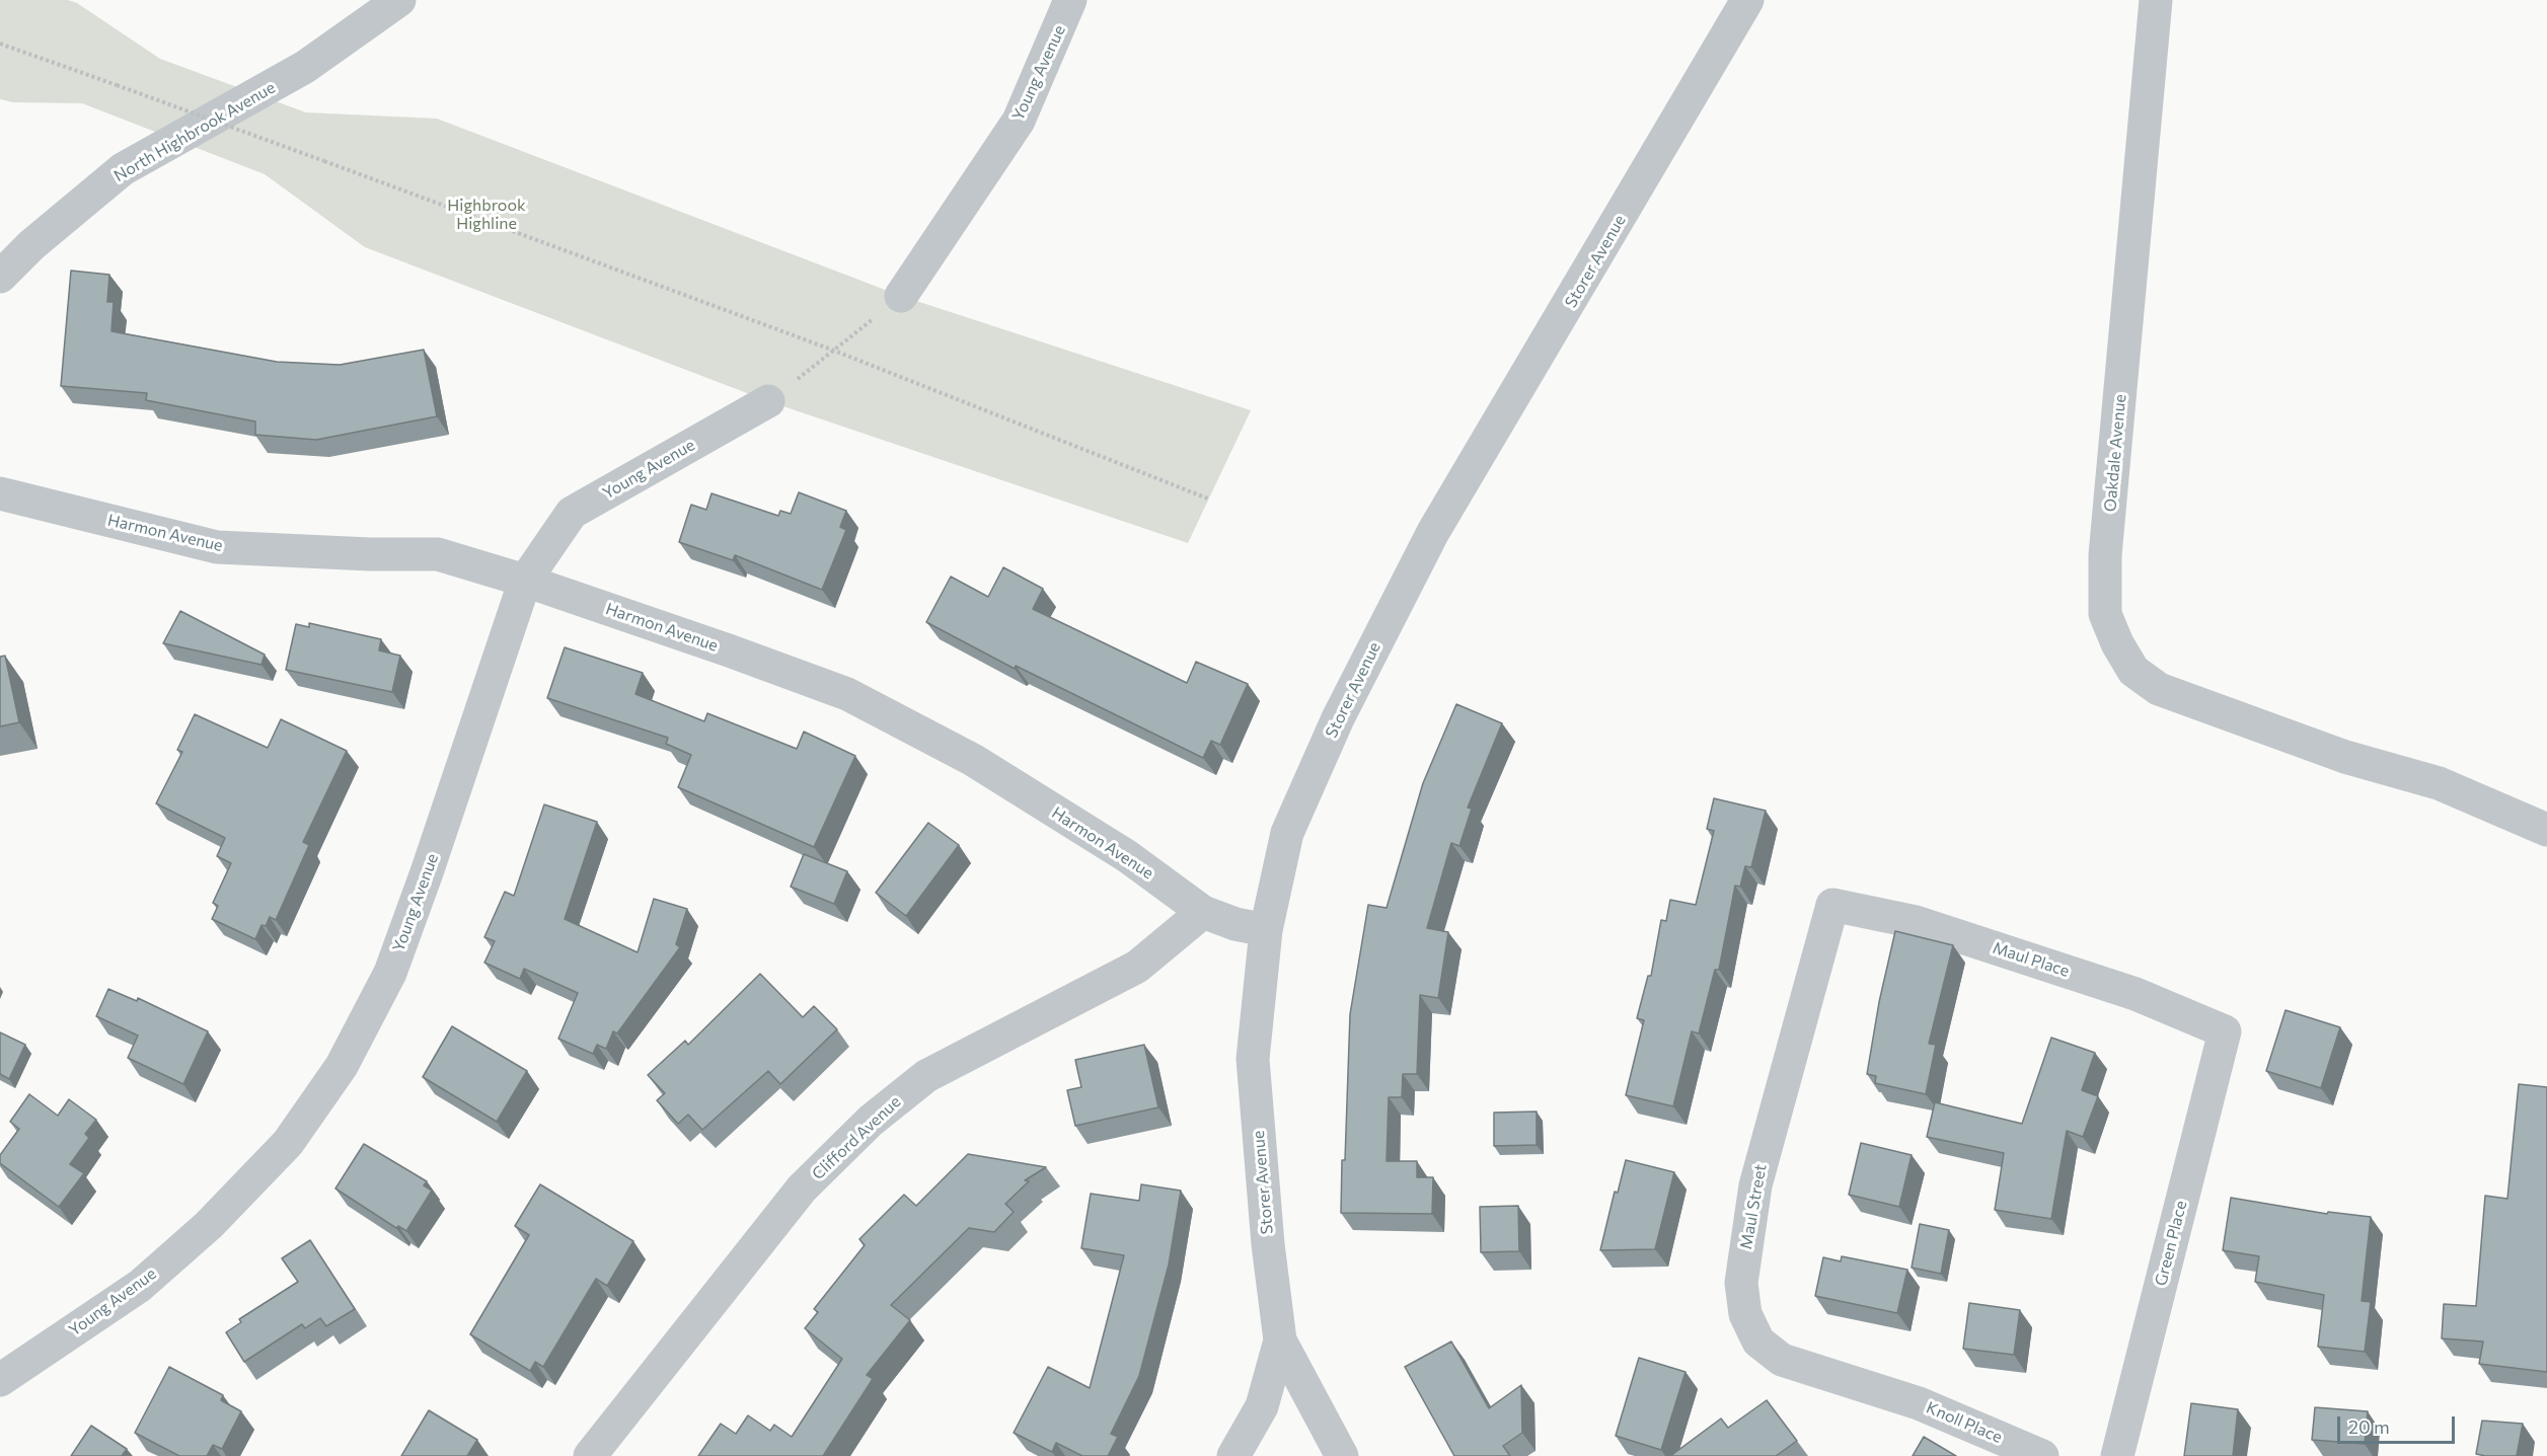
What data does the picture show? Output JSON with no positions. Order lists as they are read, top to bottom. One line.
{"streets":{"street":["Young Avenue","North Highbrook Avenue","Storer Avenue","Oakdale Avenue","Harmon Avenue","Maul Place","Clifford Avenue","Maul Street","Green Place","Knoll Place"]},"crossings":[["Young Avenue","Harmon Avenue"],["Storer Avenue","Harmon Avenue"],["Harmon Avenue","Clifford Avenue"],["Maul Place","Maul Street"],["Maul Place","Green Place"],["Maul Street","Knoll Place"]],"parks":["Highbrook Highline"],"scale_bar":"20 m"}
